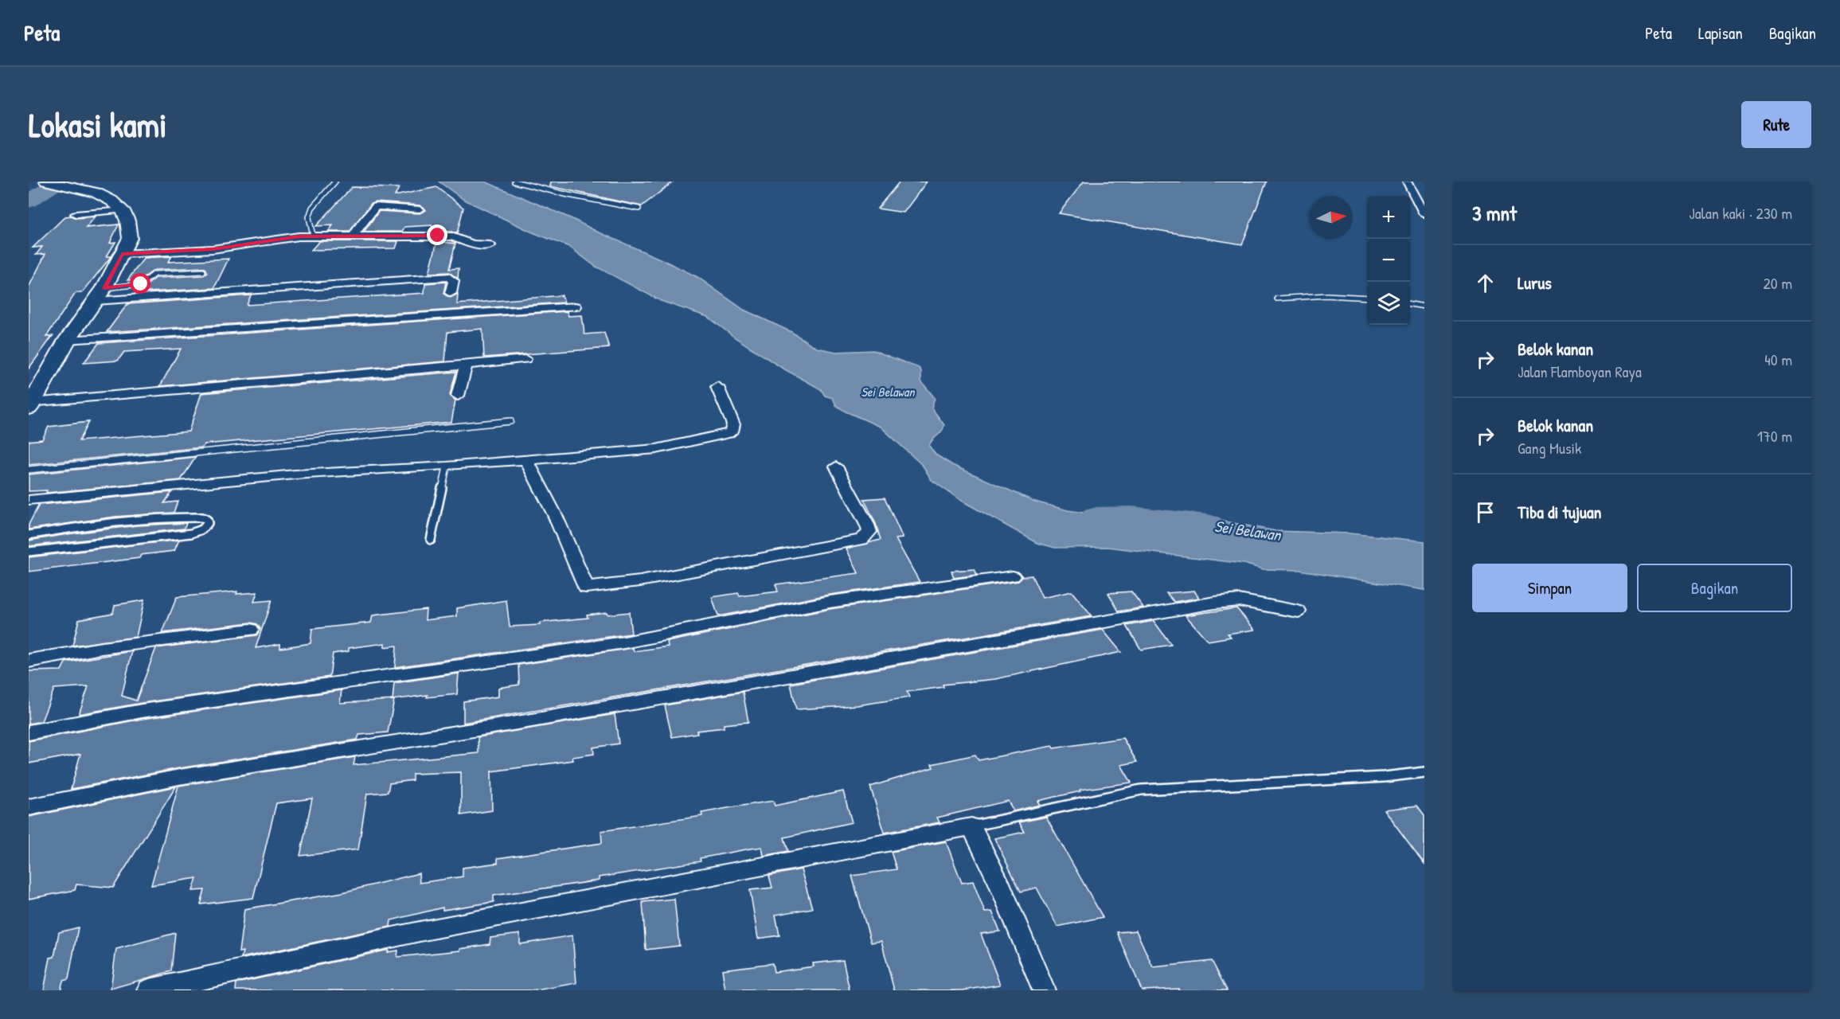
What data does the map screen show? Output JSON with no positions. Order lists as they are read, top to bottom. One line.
{"water":["Sei Belawan"],"north":"right","page":{"header":"Peta","nav":["Peta","Lapisan","Bagikan"],"buttons":["Rute",["Simpan","Bagikan"]],"title":"Lokasi kami","heading":["3 mnt","Jalan kaki · 230 m"],"map_buttons":["+","−"],"list":[["Lurus","20 m"],["Belok kanan","Jalan Flamboyan Raya","40 m"],["Belok kanan","Gang Musik","170 m"],"Tiba di tujuan"]}}
